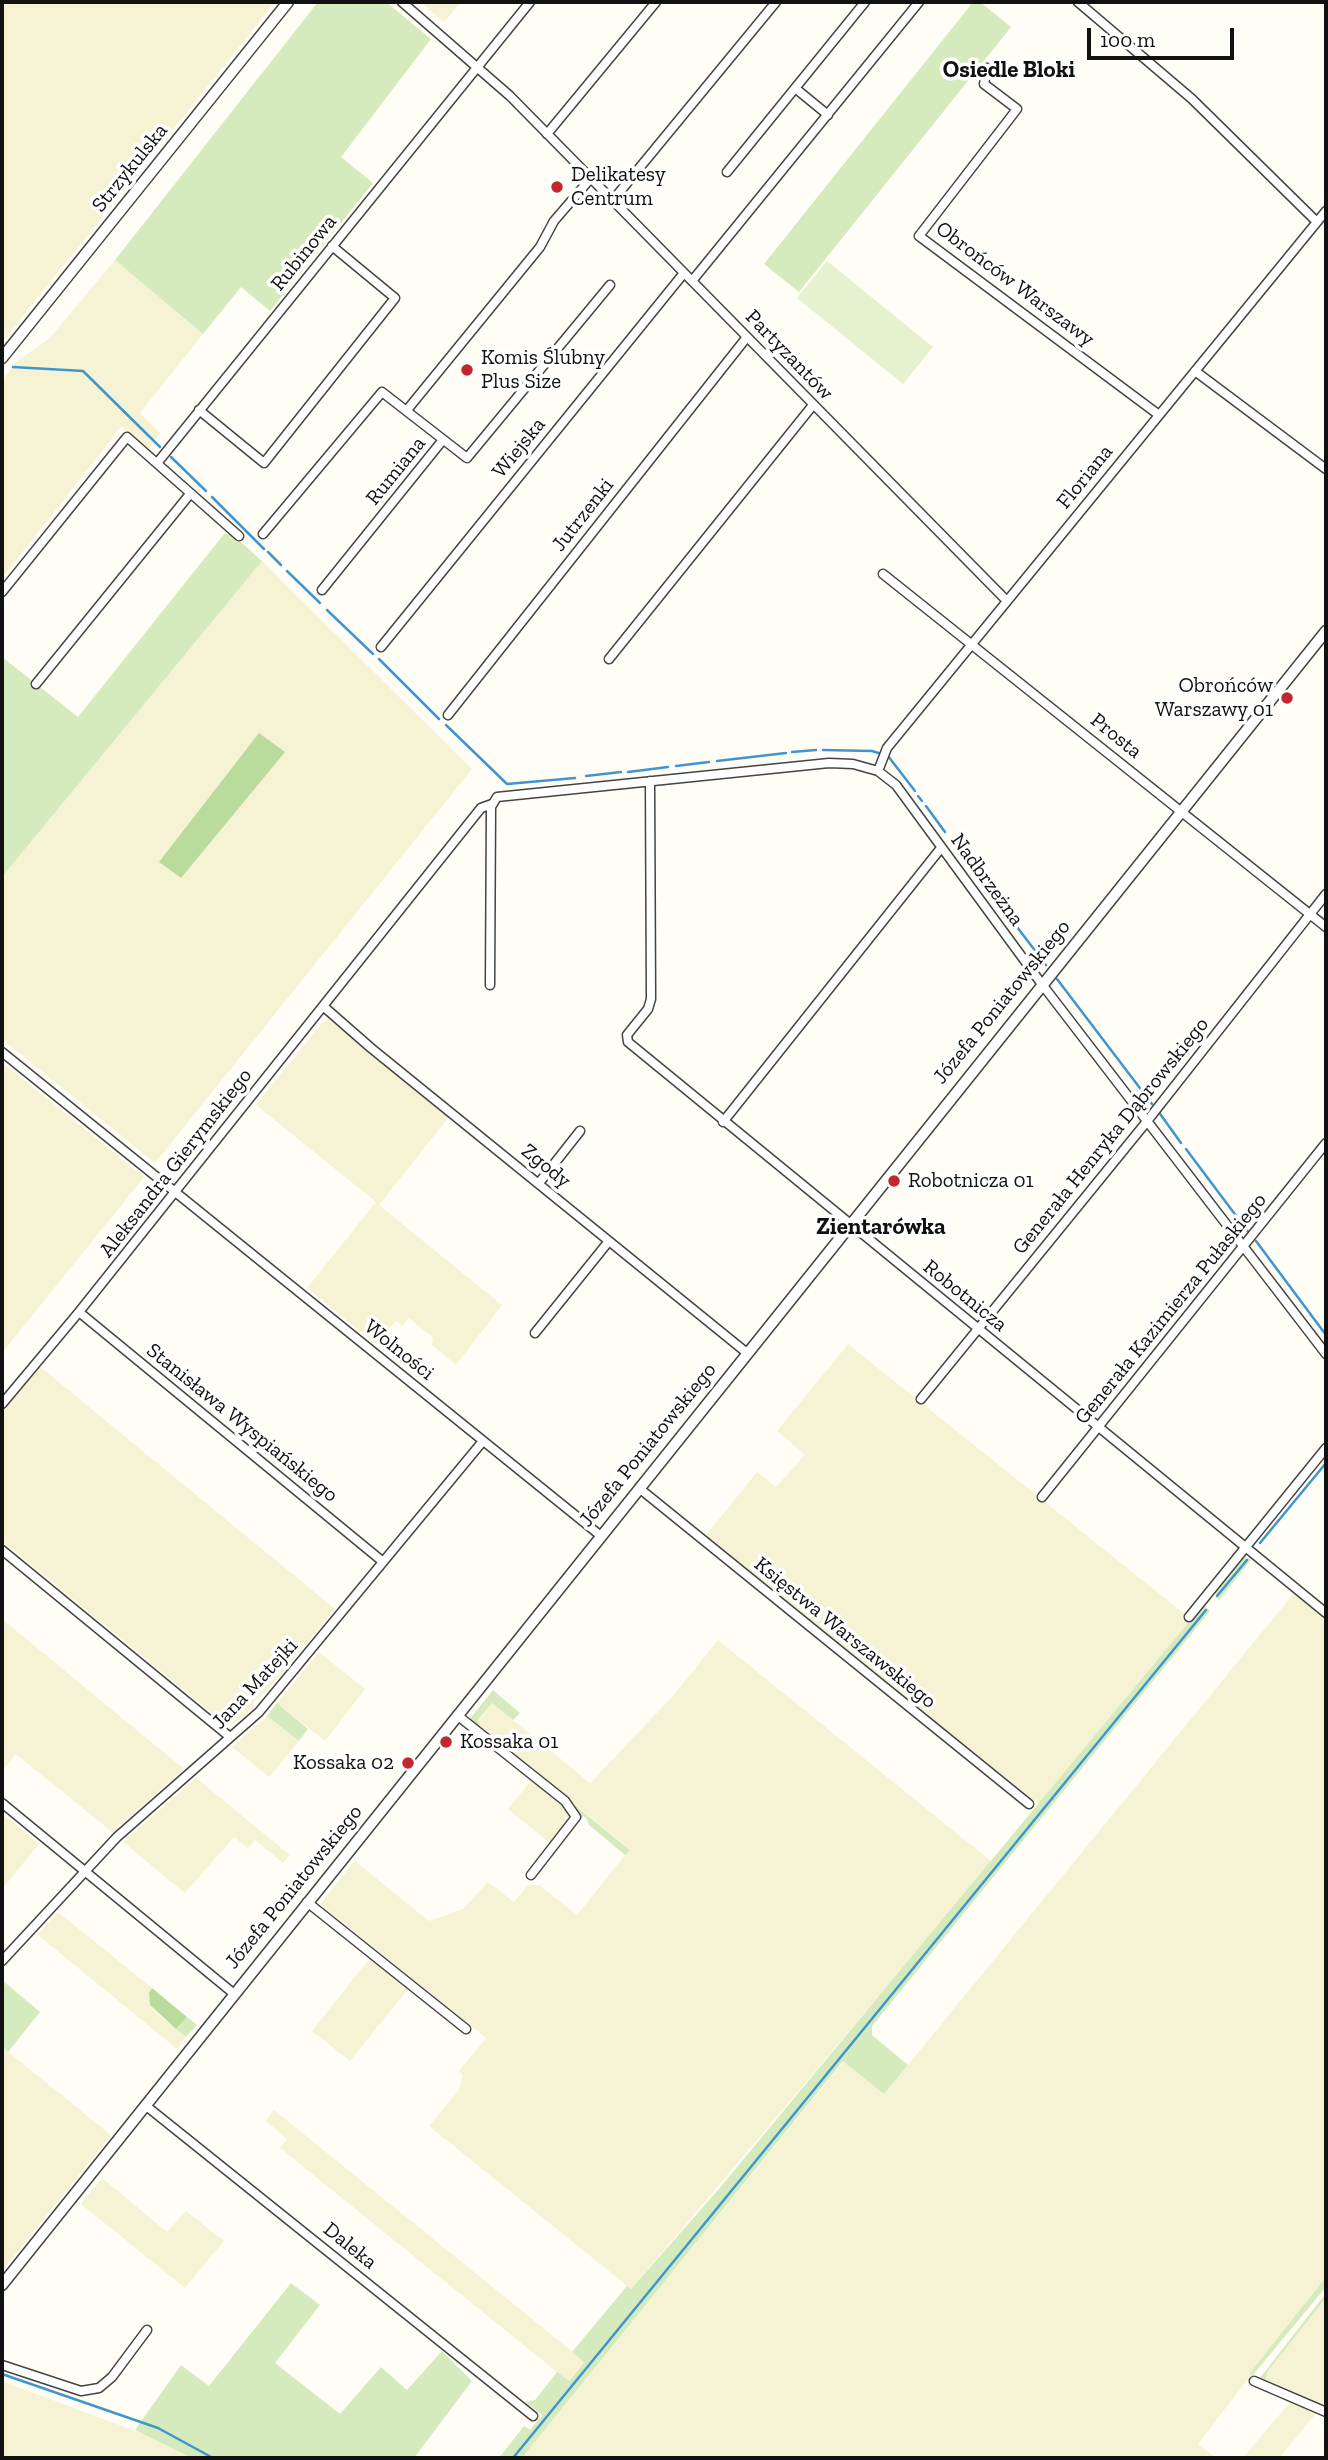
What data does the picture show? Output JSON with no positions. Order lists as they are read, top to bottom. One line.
{"streets":{"street":["Strzykulska","Rubinowa","Obrońców Warszawy","Partyzantów","Wiejska","Rumiana","Floriana","Jutrzenki","Prosta","Nadbrzeżna","Józefa Poniatowskiego","Generała Henryka Dąbrowskiego","Aleksandra Gierymskiego","Zgody","Robotnicza","Generała Kazimierza Pułaskiego","Wolności","Stanisława Wyspiańskiego","Księstwa Warszawskiego","Jana Matejki","Daleka"]},"crossings":[["Rubinowa","Partyzantów"],["Obrońców Warszawy","Floriana"],["Partyzantów","Wiejska"],["Partyzantów","Floriana"],["Partyzantów","Jutrzenki"],["Floriana","Prosta"],["Floriana","Nadbrzeżna"],["Prosta","Józefa Poniatowskiego"],["Prosta","Generała Henryka Dąbrowskiego"],["Nadbrzeżna","Józefa Poniatowskiego"],["Nadbrzeżna","Generała Henryka Dąbrowskiego"],["Nadbrzeżna","Generała Kazimierza Pułaskiego"],["Józefa Poniatowskiego","Zgody"],["Józefa Poniatowskiego","Robotnicza"],["Józefa Poniatowskiego","Wolności"],["Józefa Poniatowskiego","Księstwa Warszawskiego"],["Józefa Poniatowskiego","Daleka"],["Generała Henryka Dąbrowskiego","Robotnicza"],["Aleksandra Gierymskiego","Zgody"],["Aleksandra Gierymskiego","Wolności"],["Aleksandra Gierymskiego","Stanisława Wyspiańskiego"],["Robotnicza","Generała Kazimierza Pułaskiego"],["Wolności","Jana Matejki"],["Stanisława Wyspiańskiego","Jana Matejki"]],"districts":["Osiedle Bloki","Zientarówka"],"places":["Delikatesy Centrum","Komis Ślubny Plus Size","Obrońców Warszawy 01","Robotnicza 01","Kossaka 01","Kossaka 02"],"scale_bar":"100 m"}
